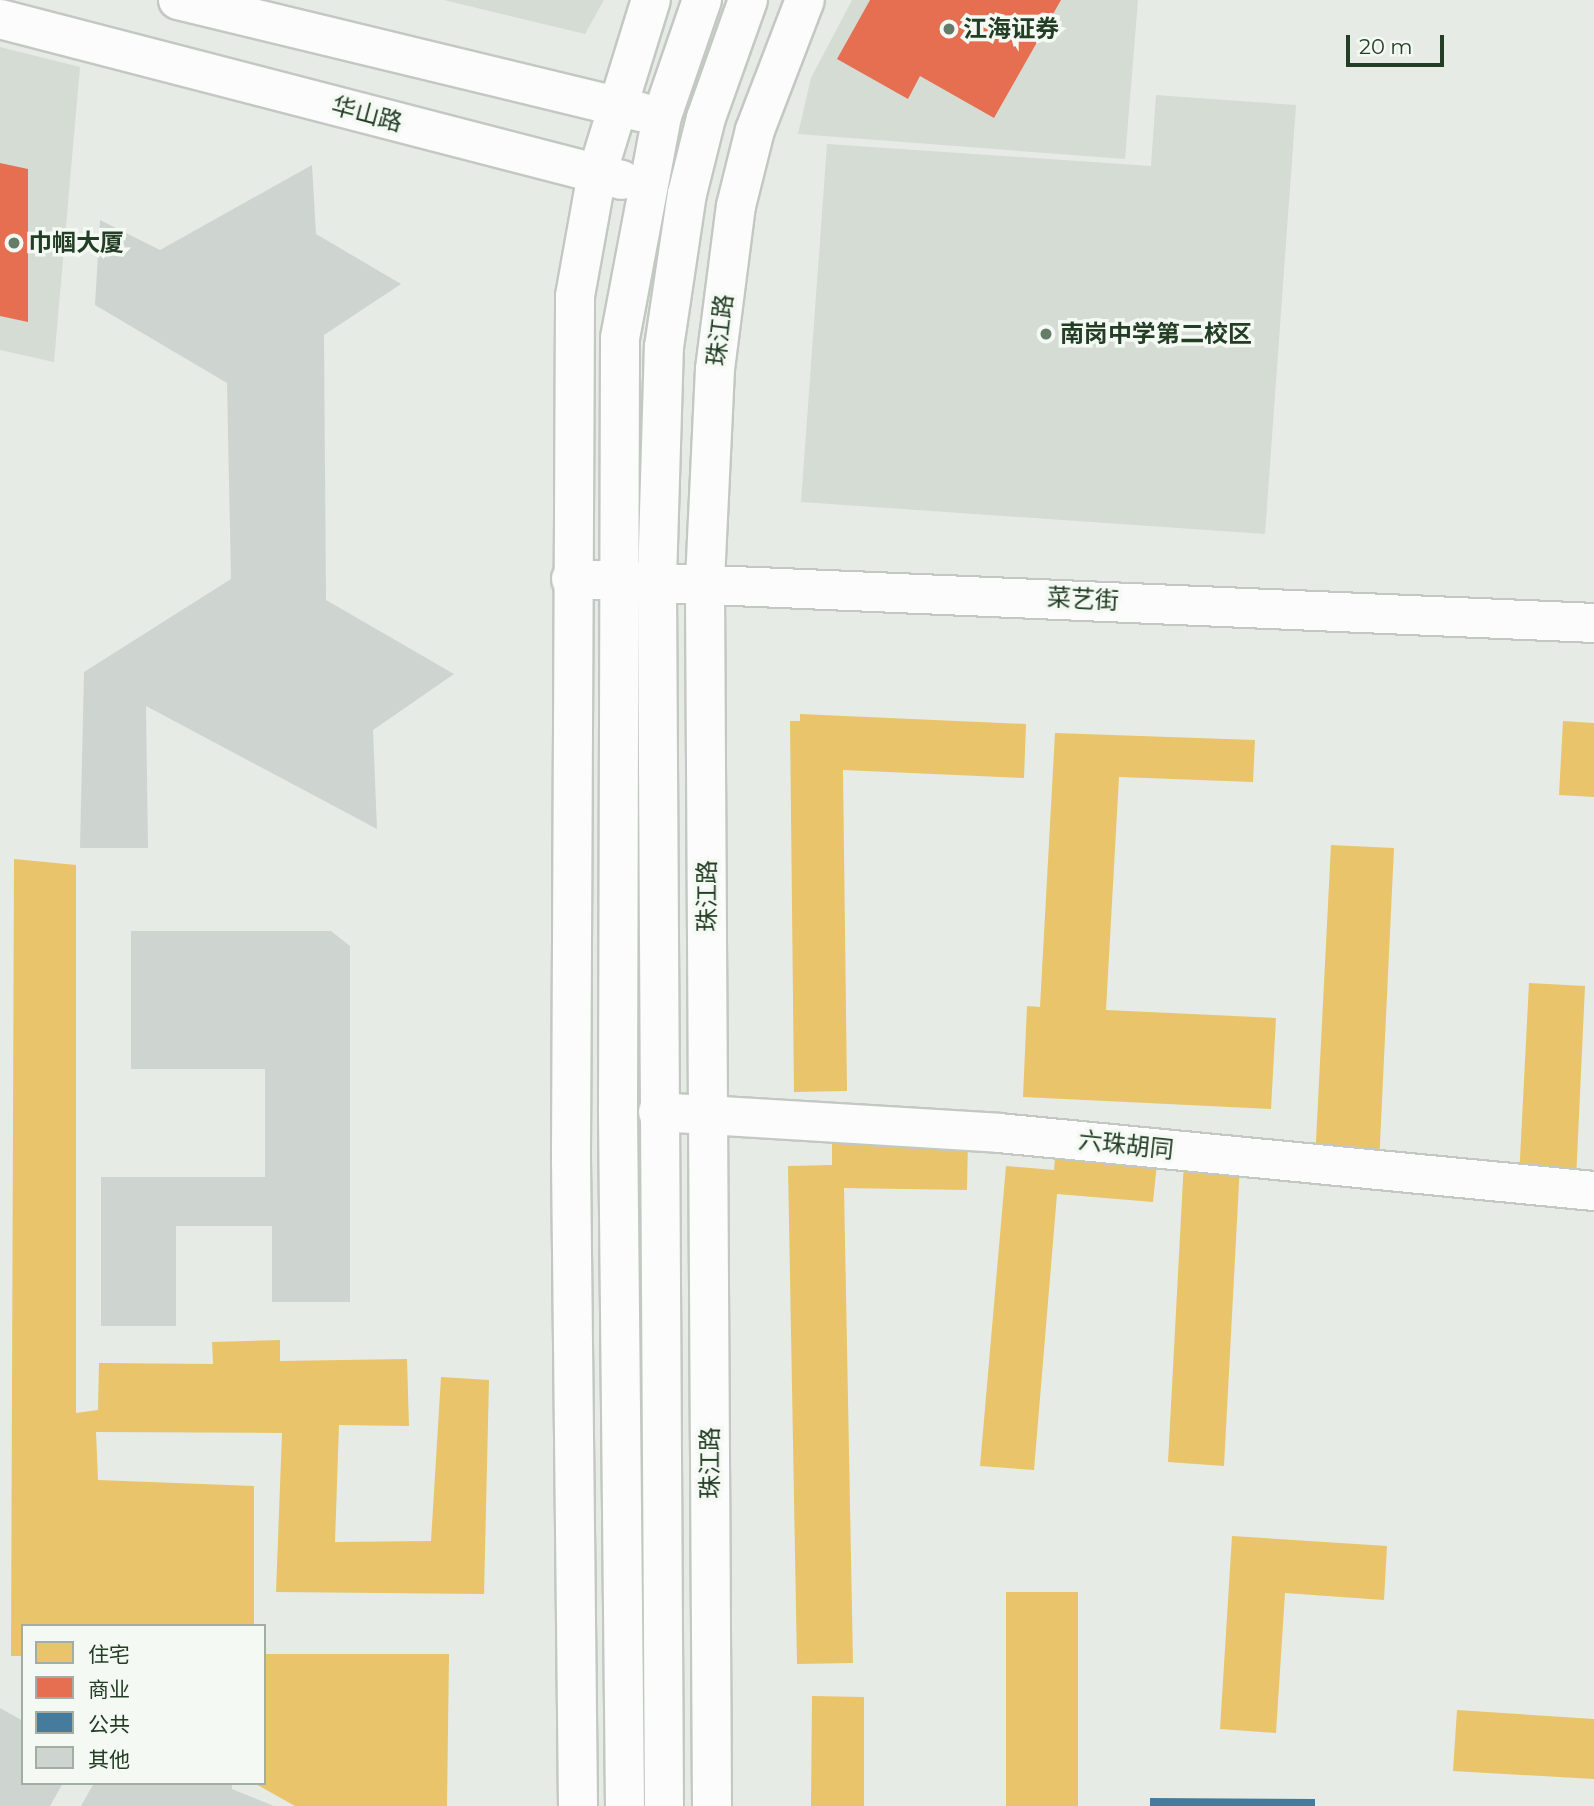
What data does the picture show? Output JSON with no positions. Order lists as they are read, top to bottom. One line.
{"streets":{"main road":["华山路","珠江路","菜艺街","六珠胡同"]},"crossings":[["华山路","珠江路"],["珠江路","菜艺街"],["珠江路","六珠胡同"]],"places":["江海证券","巾帼大厦","南岗中学第二校区"],"legend":["住宅","商业","公共","其他"],"scale_bar":"20 m"}
